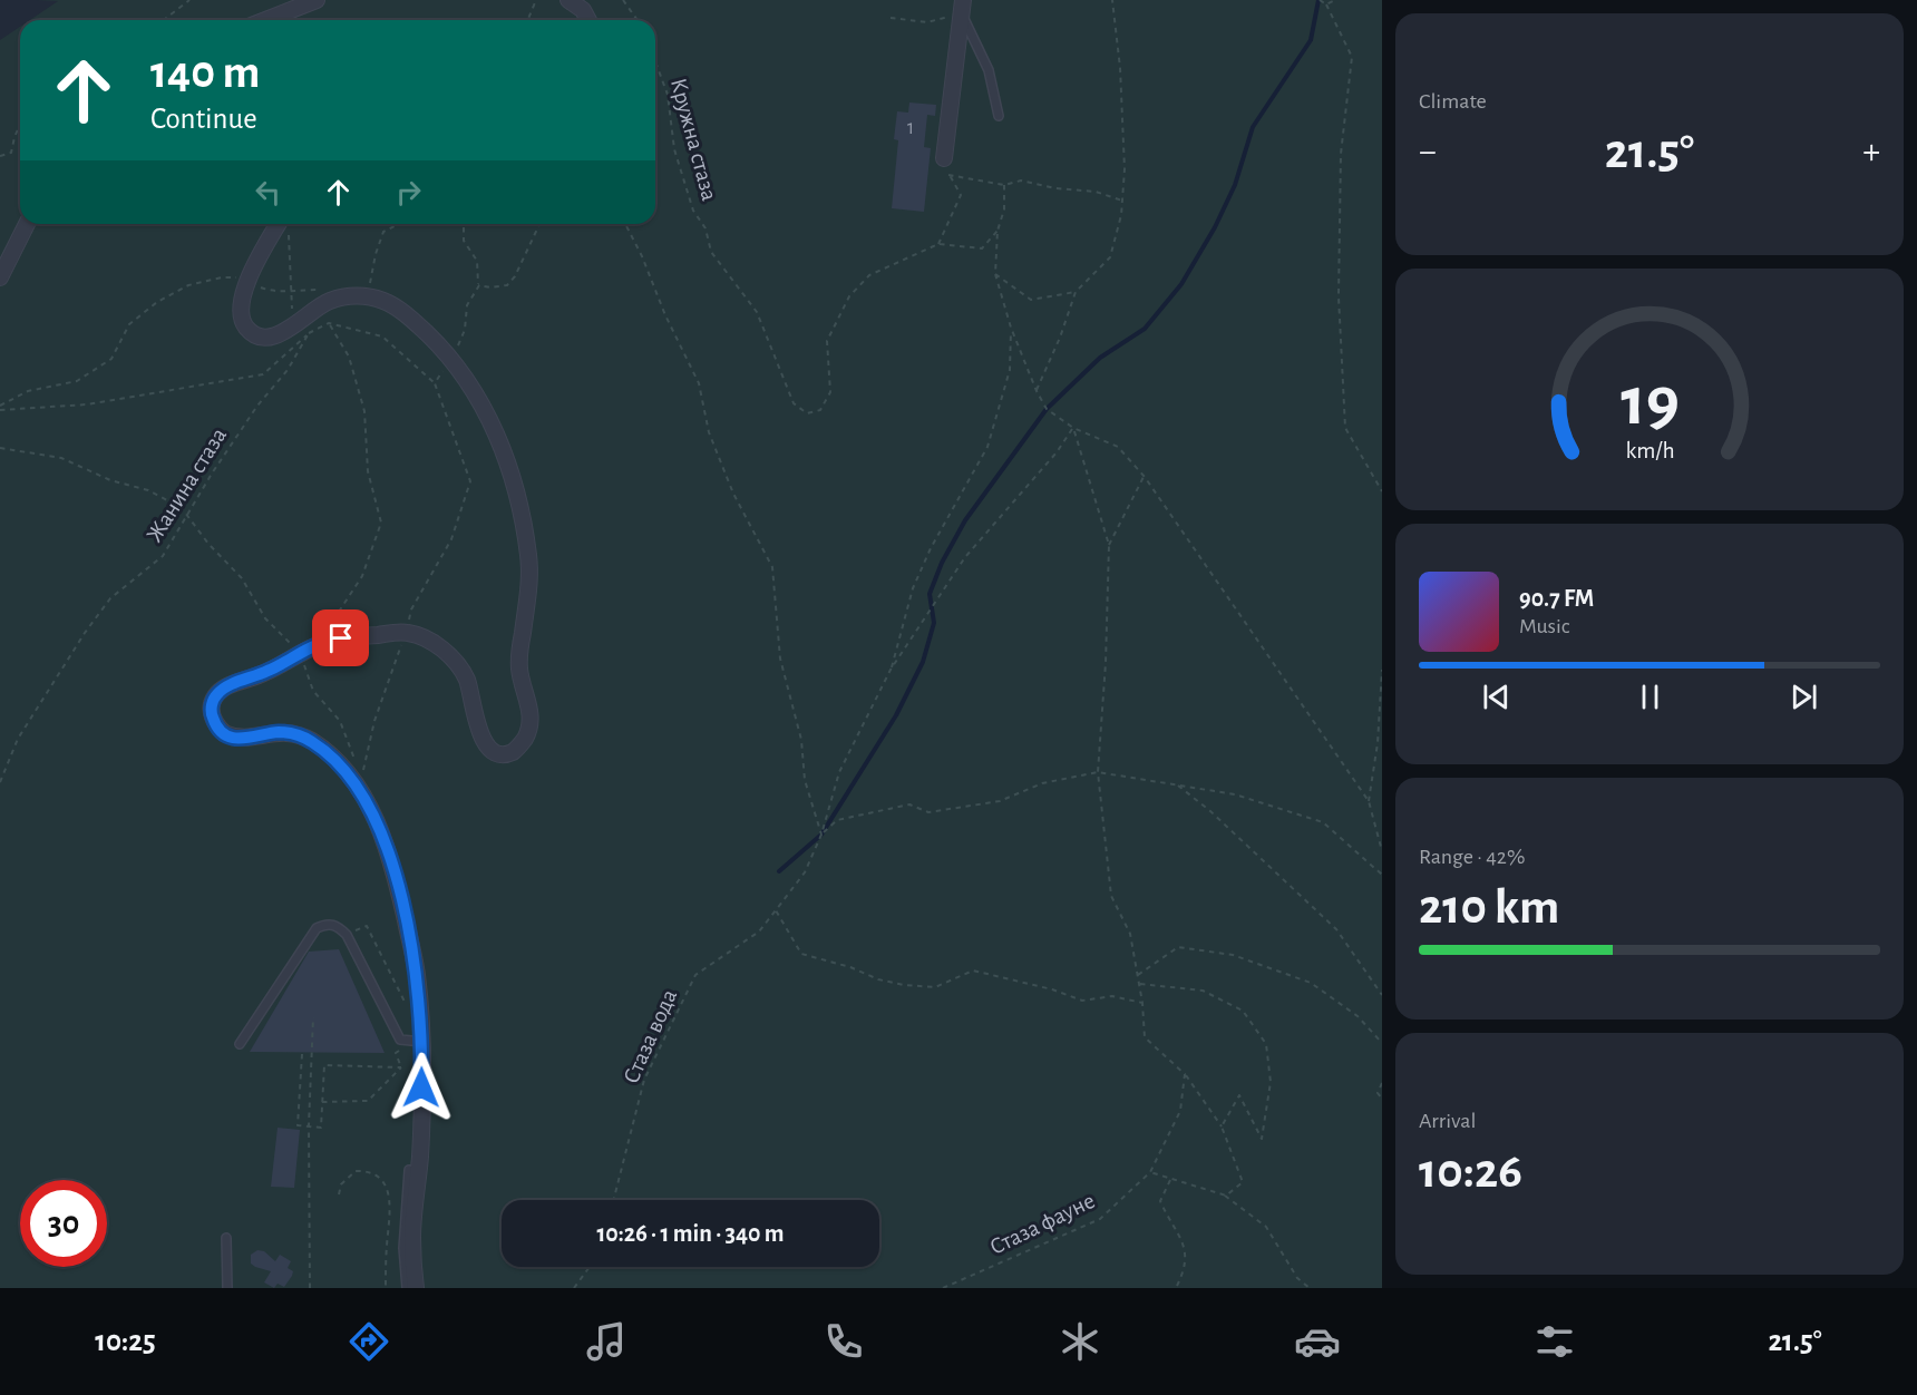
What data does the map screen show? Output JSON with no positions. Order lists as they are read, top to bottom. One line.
{"streets":{"path":["Кружна стаза","Жанина стаза","Стаза вода","Стаза фауне"]},"house_numbers":["1"],"page":{"tile":["Climate",["Range · 42%","210 km"],["Arrival","10:26"]],"turn":["140 m","Continue"],"heat":["−","21.5°","+"],"song":["90.7 FM","Music"],"limit":"30","trip":"10:26 · 1 min · 340 m","tabs":["10:25","21.5°"],"gauge":["19","km/h"]}}
